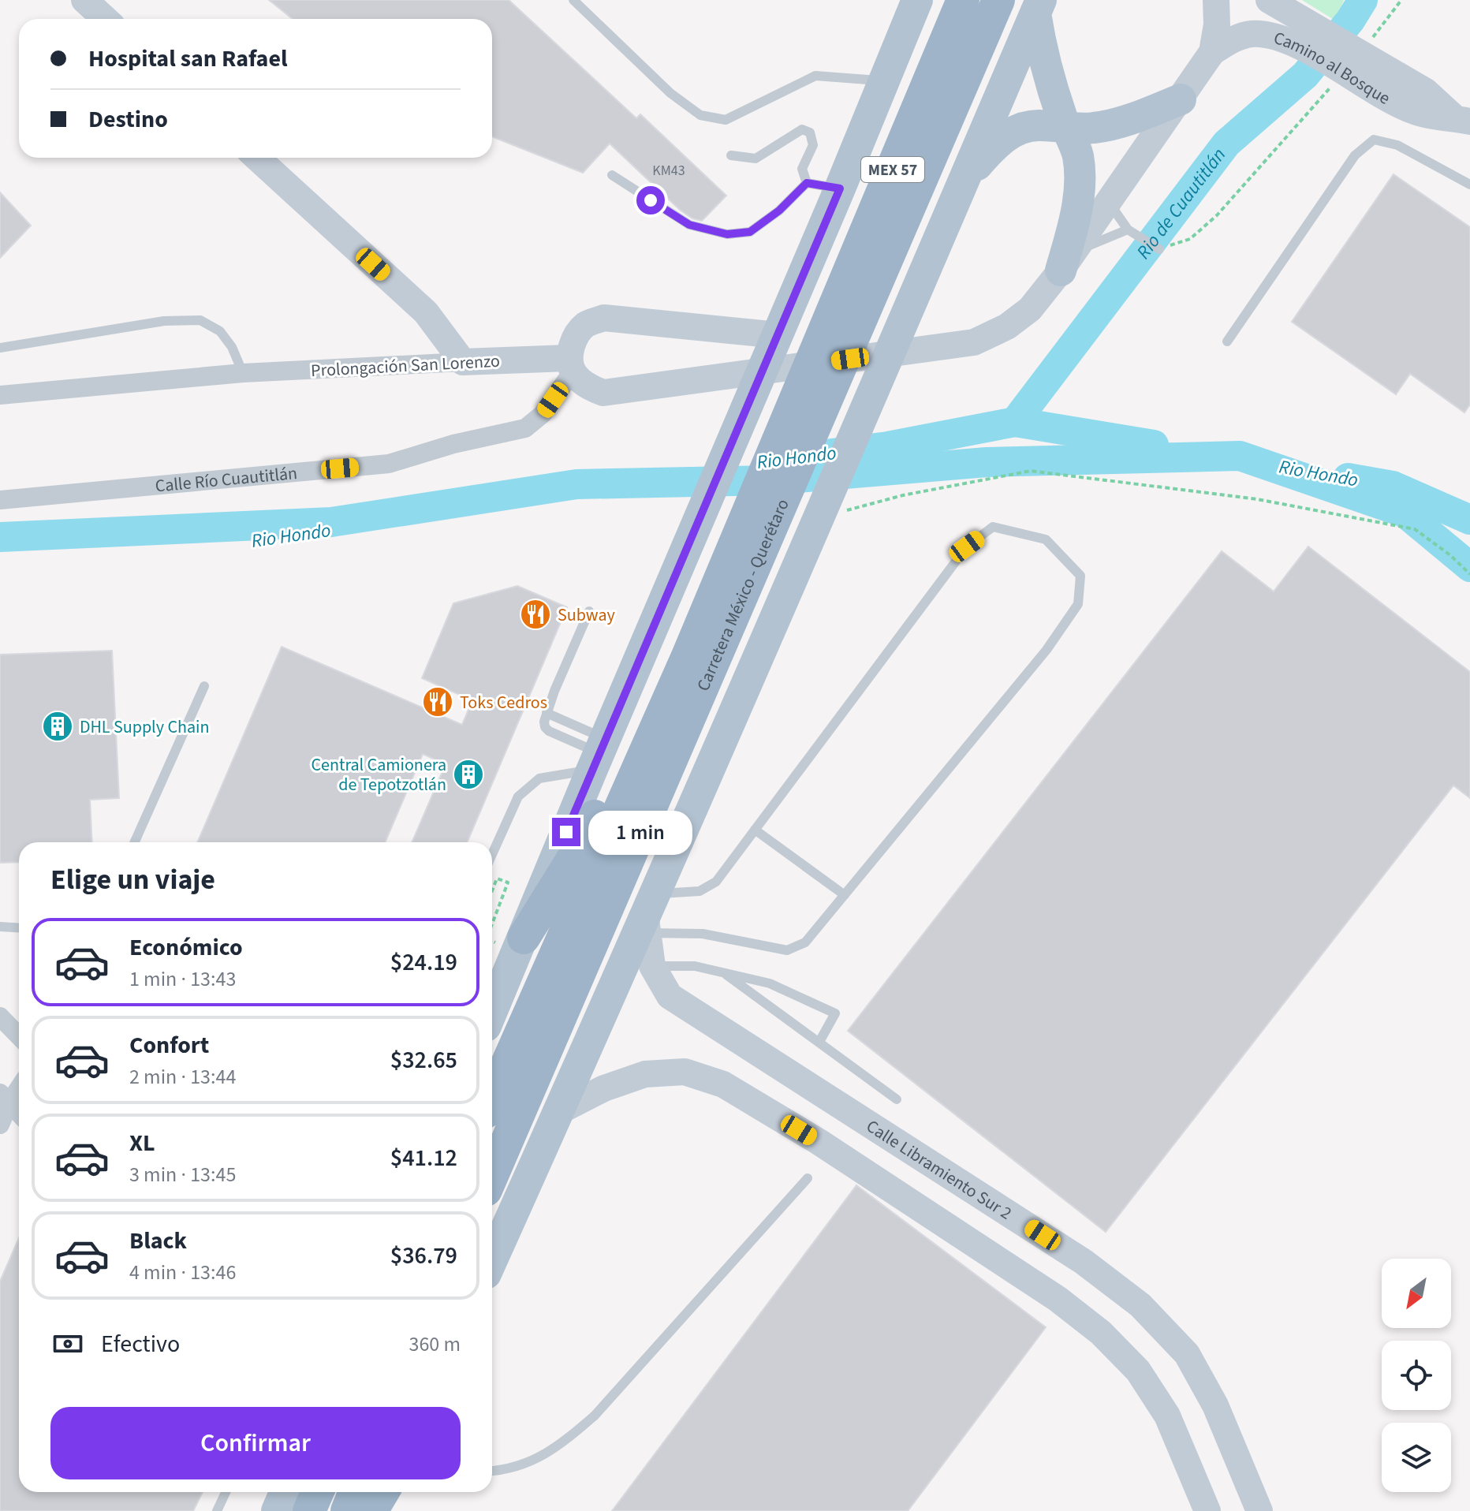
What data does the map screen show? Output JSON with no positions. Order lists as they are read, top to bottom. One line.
{"streets":{"highway":["MEX 57","Carretera México - Querétaro"],"main road":["Camino al Bosque","Prolongación San Lorenzo","Calle Libramiento Sur 2"],"street":["Calle Río Cuautitlán"]},"crossings":[["Prolongación San Lorenzo","Calle Río Cuautitlán"]],"water":["Rio de Cuautitlán","Rio Hondo"],"places":{"restaurant":["Subway","Toks Cedros"],"building":["DHL Supply Chain","Central Camionera de Tepotzotlán"]},"house_numbers":["KM43"],"north":"bottom left","page":{"banner":["Hospital san Rafael","Destino"],"bubble":"1 min","heading":"Elige un viaje","list":[{"name":"Económico","note":"1 min · 13:43","value":"$24.19"},{"name":"Confort","note":"2 min · 13:44","value":"$32.65"},{"name":"XL","note":"3 min · 13:45","value":"$41.12"},{"name":"Black","note":"4 min · 13:46","value":"$36.79"}],"pay":["Efectivo","360 m"],"buttons":"Confirmar"}}
